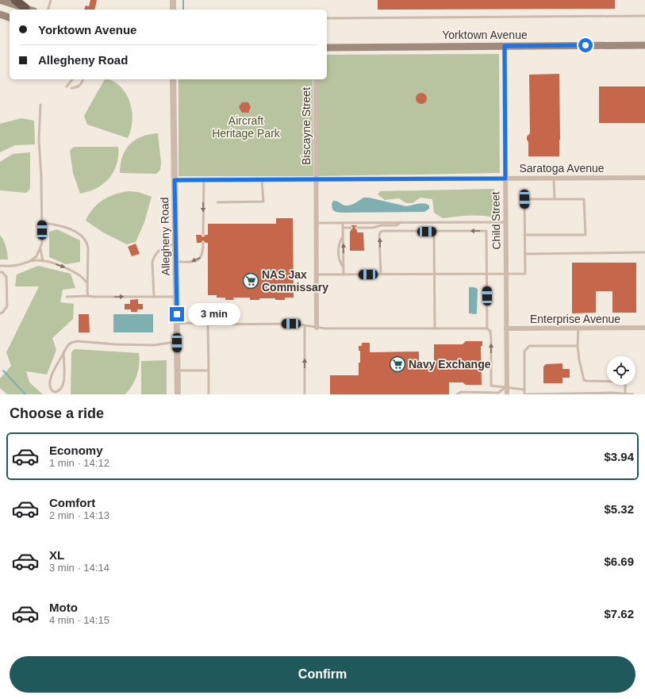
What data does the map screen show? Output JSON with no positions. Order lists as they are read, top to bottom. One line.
{"streets":{"main road":["Yorktown Avenue"],"street":["Biscayne Street","Saratoga Avenue","Child Street","Allegheny Road","Enterprise Avenue"]},"crossings":[["Yorktown Avenue","Child Street"],["Biscayne Street","Saratoga Avenue"],["Saratoga Avenue","Child Street"],["Saratoga Avenue","Allegheny Road"],["Child Street","Enterprise Avenue"]],"parks":["Aircraft Heritage Park"],"places":{"supermarket":["NAS Jax Commissary","Navy Exchange"]},"page":{"banner":["Yorktown Avenue","Allegheny Road"],"bubble":"3 min","heading":"Choose a ride","list":[{"name":"Economy","note":"1 min · 14:12","value":"$3.94"},{"name":"Comfort","note":"2 min · 14:13","value":"$5.32"},{"name":"XL","note":"3 min · 14:14","value":"$6.69"},{"name":"Moto","note":"4 min · 14:15","value":"$7.62"}],"buttons":"Confirm"}}
